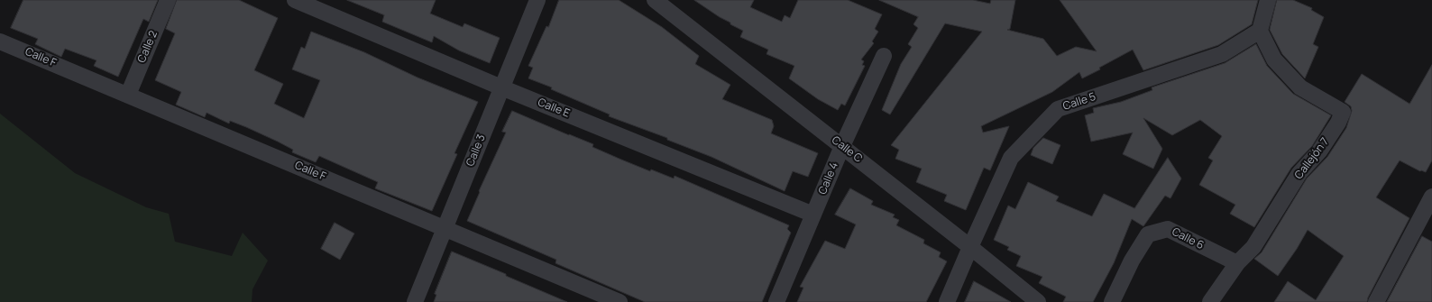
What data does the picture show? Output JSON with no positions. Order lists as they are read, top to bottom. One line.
{"streets":{"street":["Calle 2","Calle F","Calle 5","Calle E","Calle C","Calle 3","Callejón 7","Calle 4","Calle 6"]},"crossings":[["Calle 2","Calle F"],["Calle F","Calle 3"],["Calle 5","Calle C"],["Calle 5","Callejón 7"],["Calle E","Calle 3"],["Calle E","Calle 4"],["Calle C","Calle 4"],["Callejón 7","Calle 6"]]}
